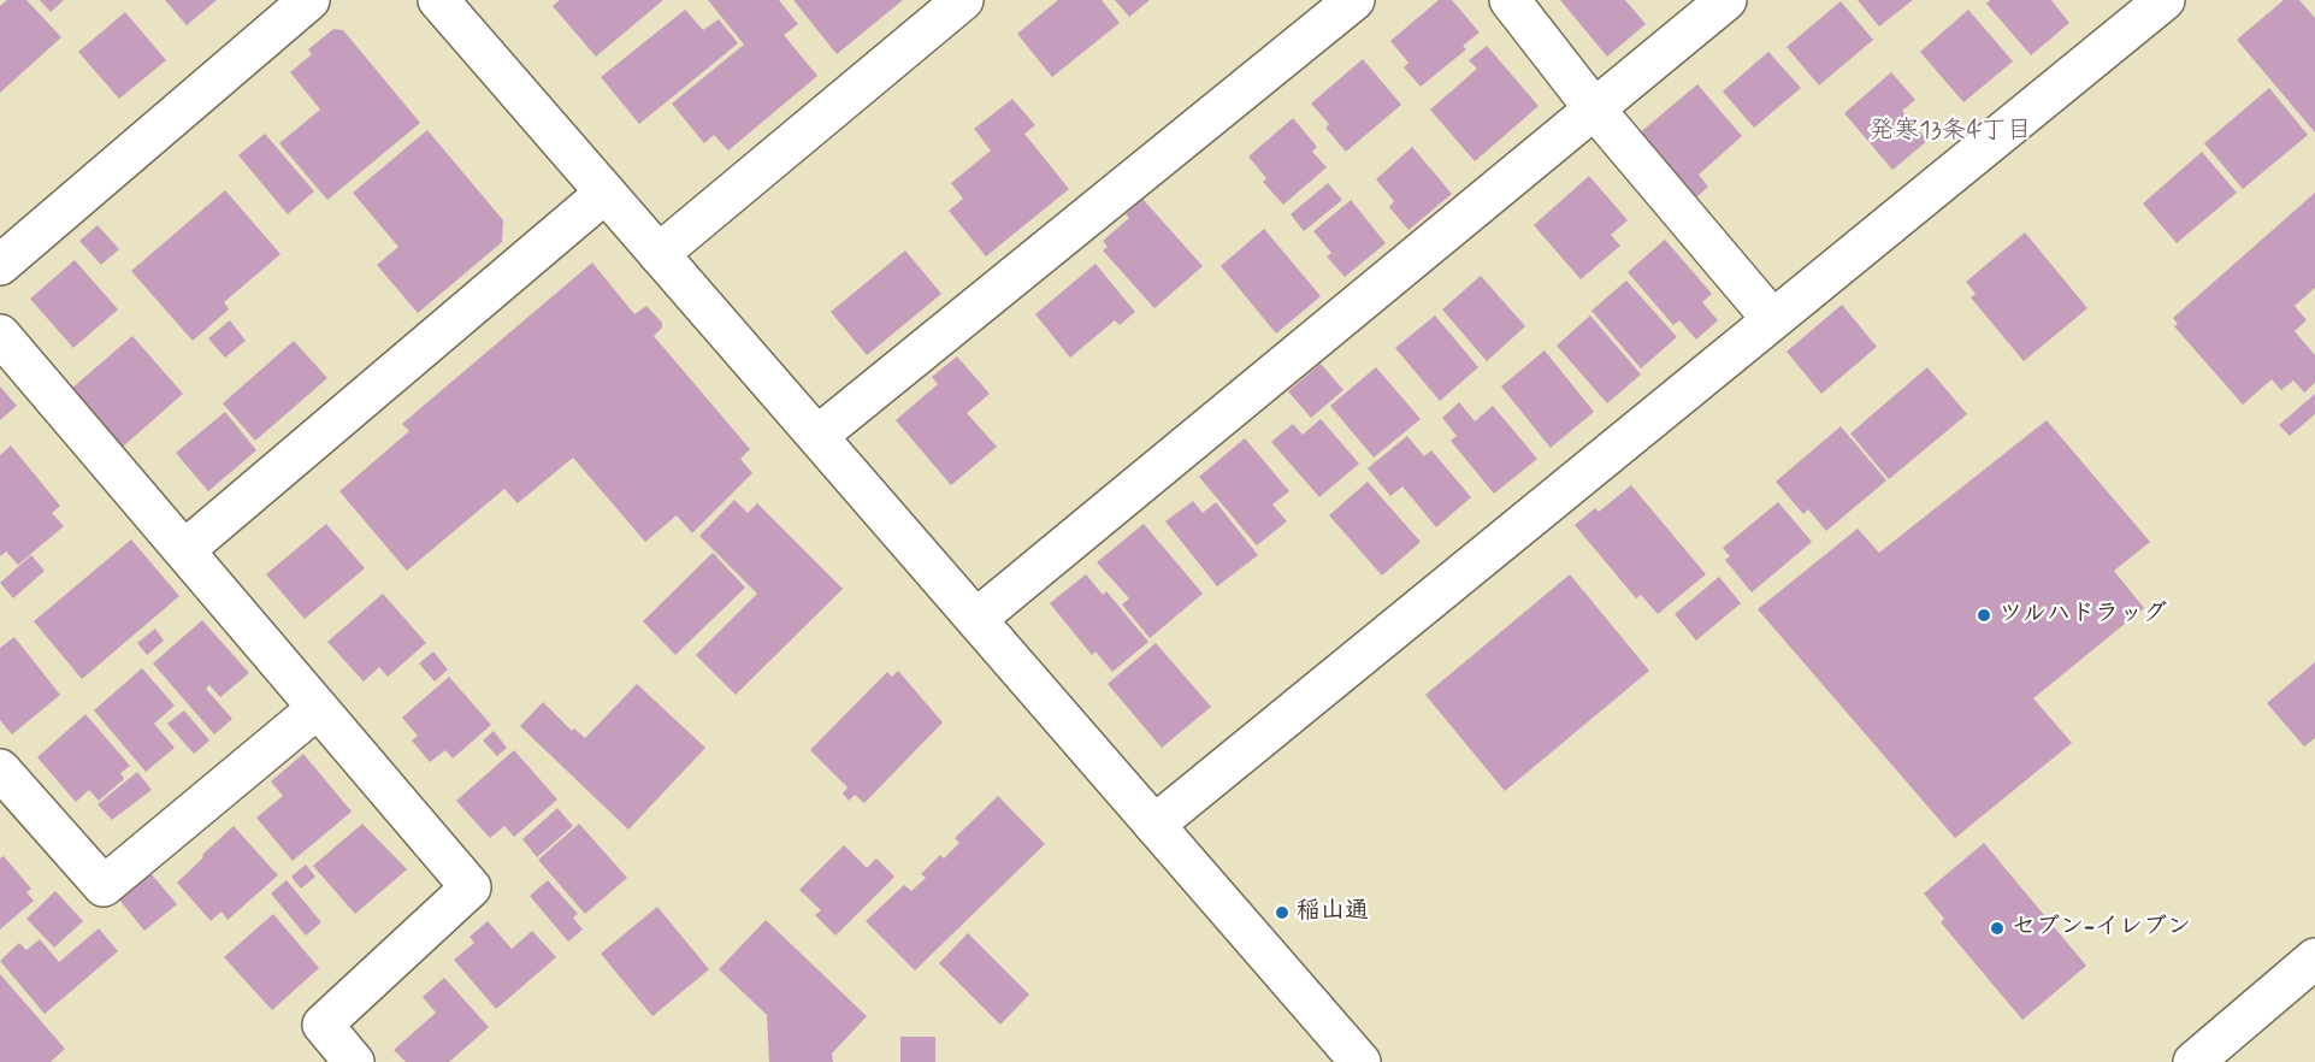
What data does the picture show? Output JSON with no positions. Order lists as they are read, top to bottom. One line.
{"districts":["発寒13条4丁目"],"places":["ツルハドラッグ","稲山通","セブン-イレブン"]}
